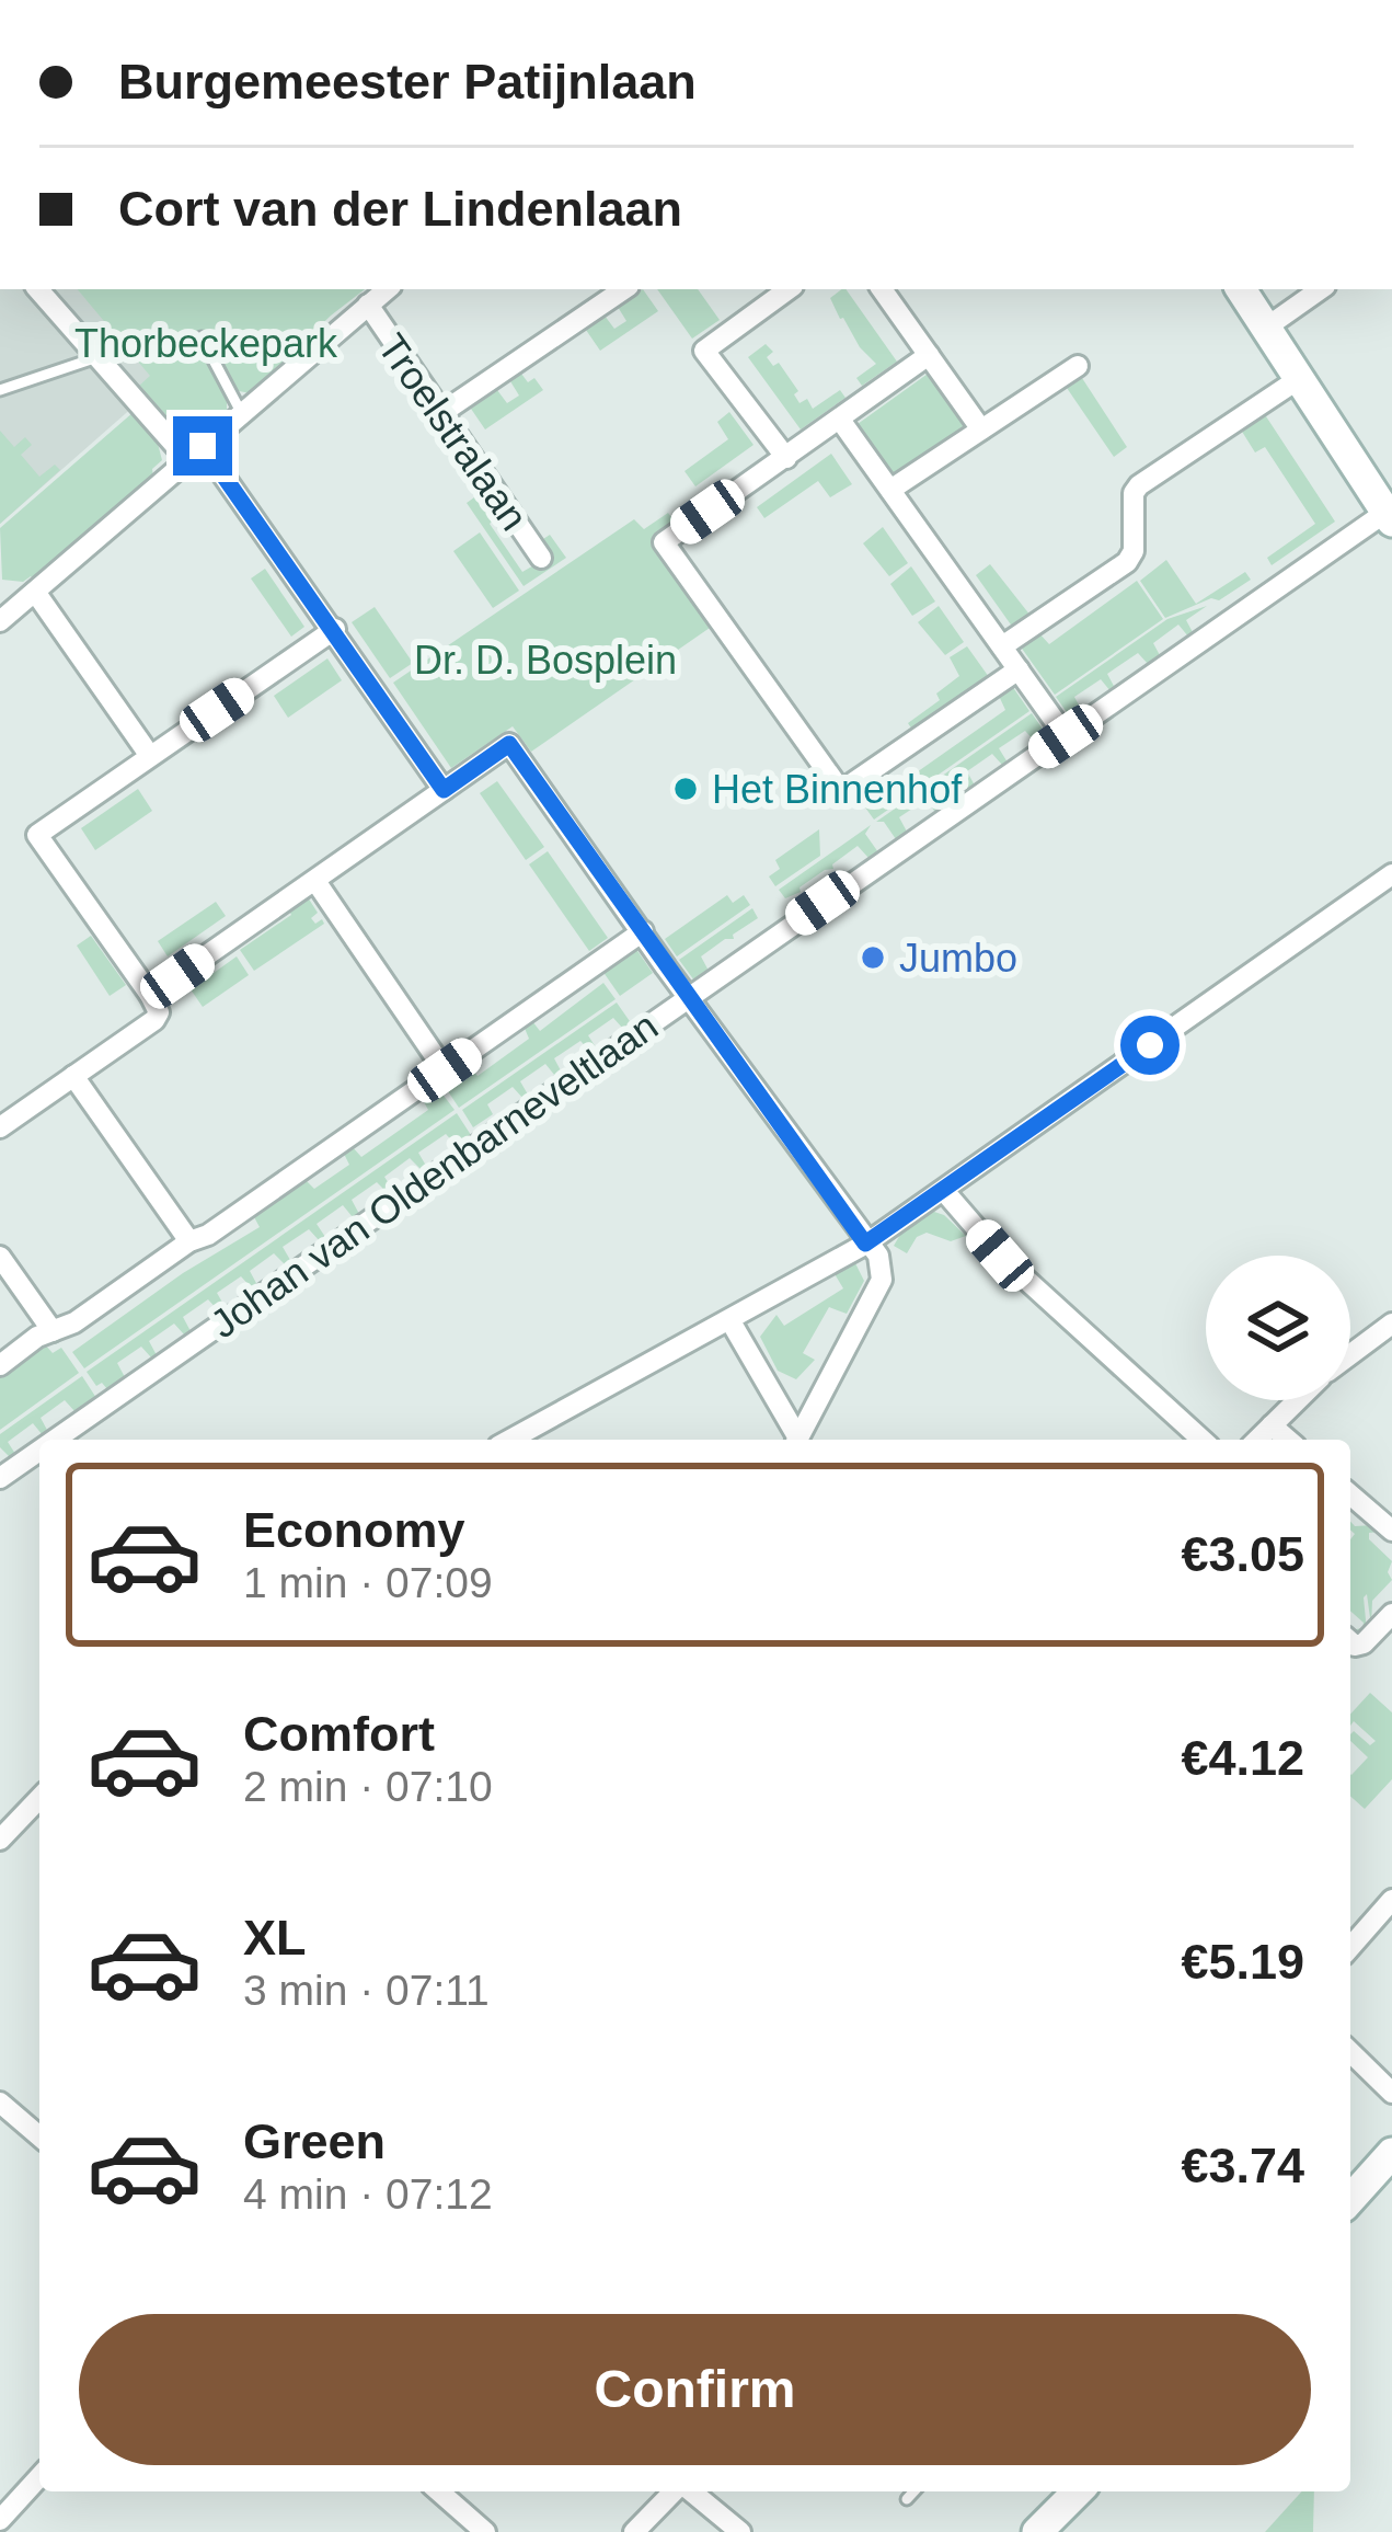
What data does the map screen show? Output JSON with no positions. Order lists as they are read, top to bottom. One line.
{"streets":{"street":["Troelstralaan","Johan van Oldenbarneveltlaan"]},"parks":["Thorbeckepark","Dr. D. Bosplein"],"places":["Het Binnenhof","Jumbo"],"page":{"banner":["Burgemeester Patijnlaan","Cort van der Lindenlaan"],"list":[{"name":"Economy","note":"1 min · 07:09","value":"€3.05"},{"name":"Comfort","note":"2 min · 07:10","value":"€4.12"},{"name":"XL","note":"3 min · 07:11","value":"€5.19"},{"name":"Green","note":"4 min · 07:12","value":"€3.74"}],"buttons":"Confirm"}}
